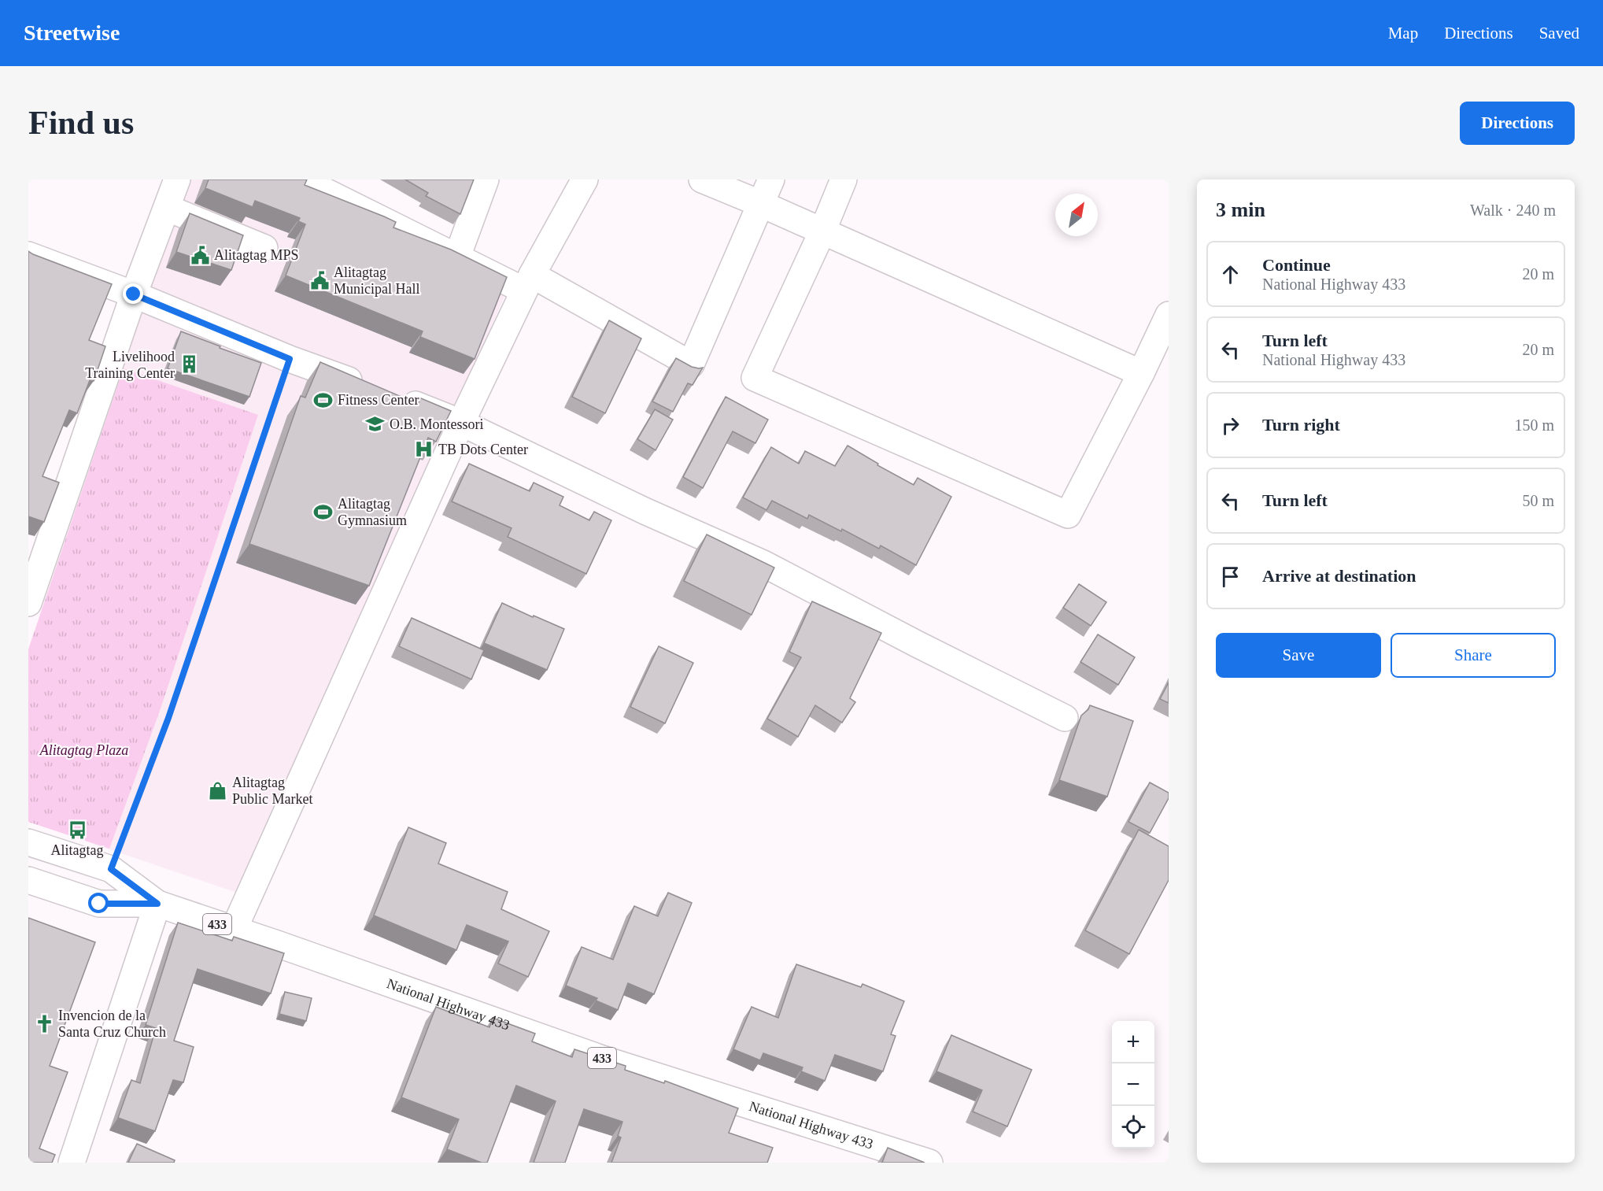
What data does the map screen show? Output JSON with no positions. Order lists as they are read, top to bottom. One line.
{"streets":{"street":["433","National Highway 433"]},"parks":["Alitagtag Plaza"],"places":{"public building":["Alitagtag MPS","Alitagtag Municipal Hall"],"building":["Livelihood Training Center"],"sports":["Fitness Center","Alitagtag Gymnasium"],"school or university":["O.B. Montessori"],"hospital":["TB Dots Center"],"shop":["Alitagtag Public Market"],"bus stop":["Alitagtag"],"church":["Invencion de la Santa Cruz Church"]},"north":"top right","page":{"header":"Streetwise","nav":["Map","Directions","Saved"],"buttons":["Directions",["Save","Share"]],"title":"Find us","heading":["3 min","Walk · 240 m"],"list":[["Continue","National Highway 433","20 m"],["Turn left","National Highway 433","20 m"],["Turn right","150 m"],["Turn left","50 m"],"Arrive at destination"],"map_buttons":["+","−"]}}
